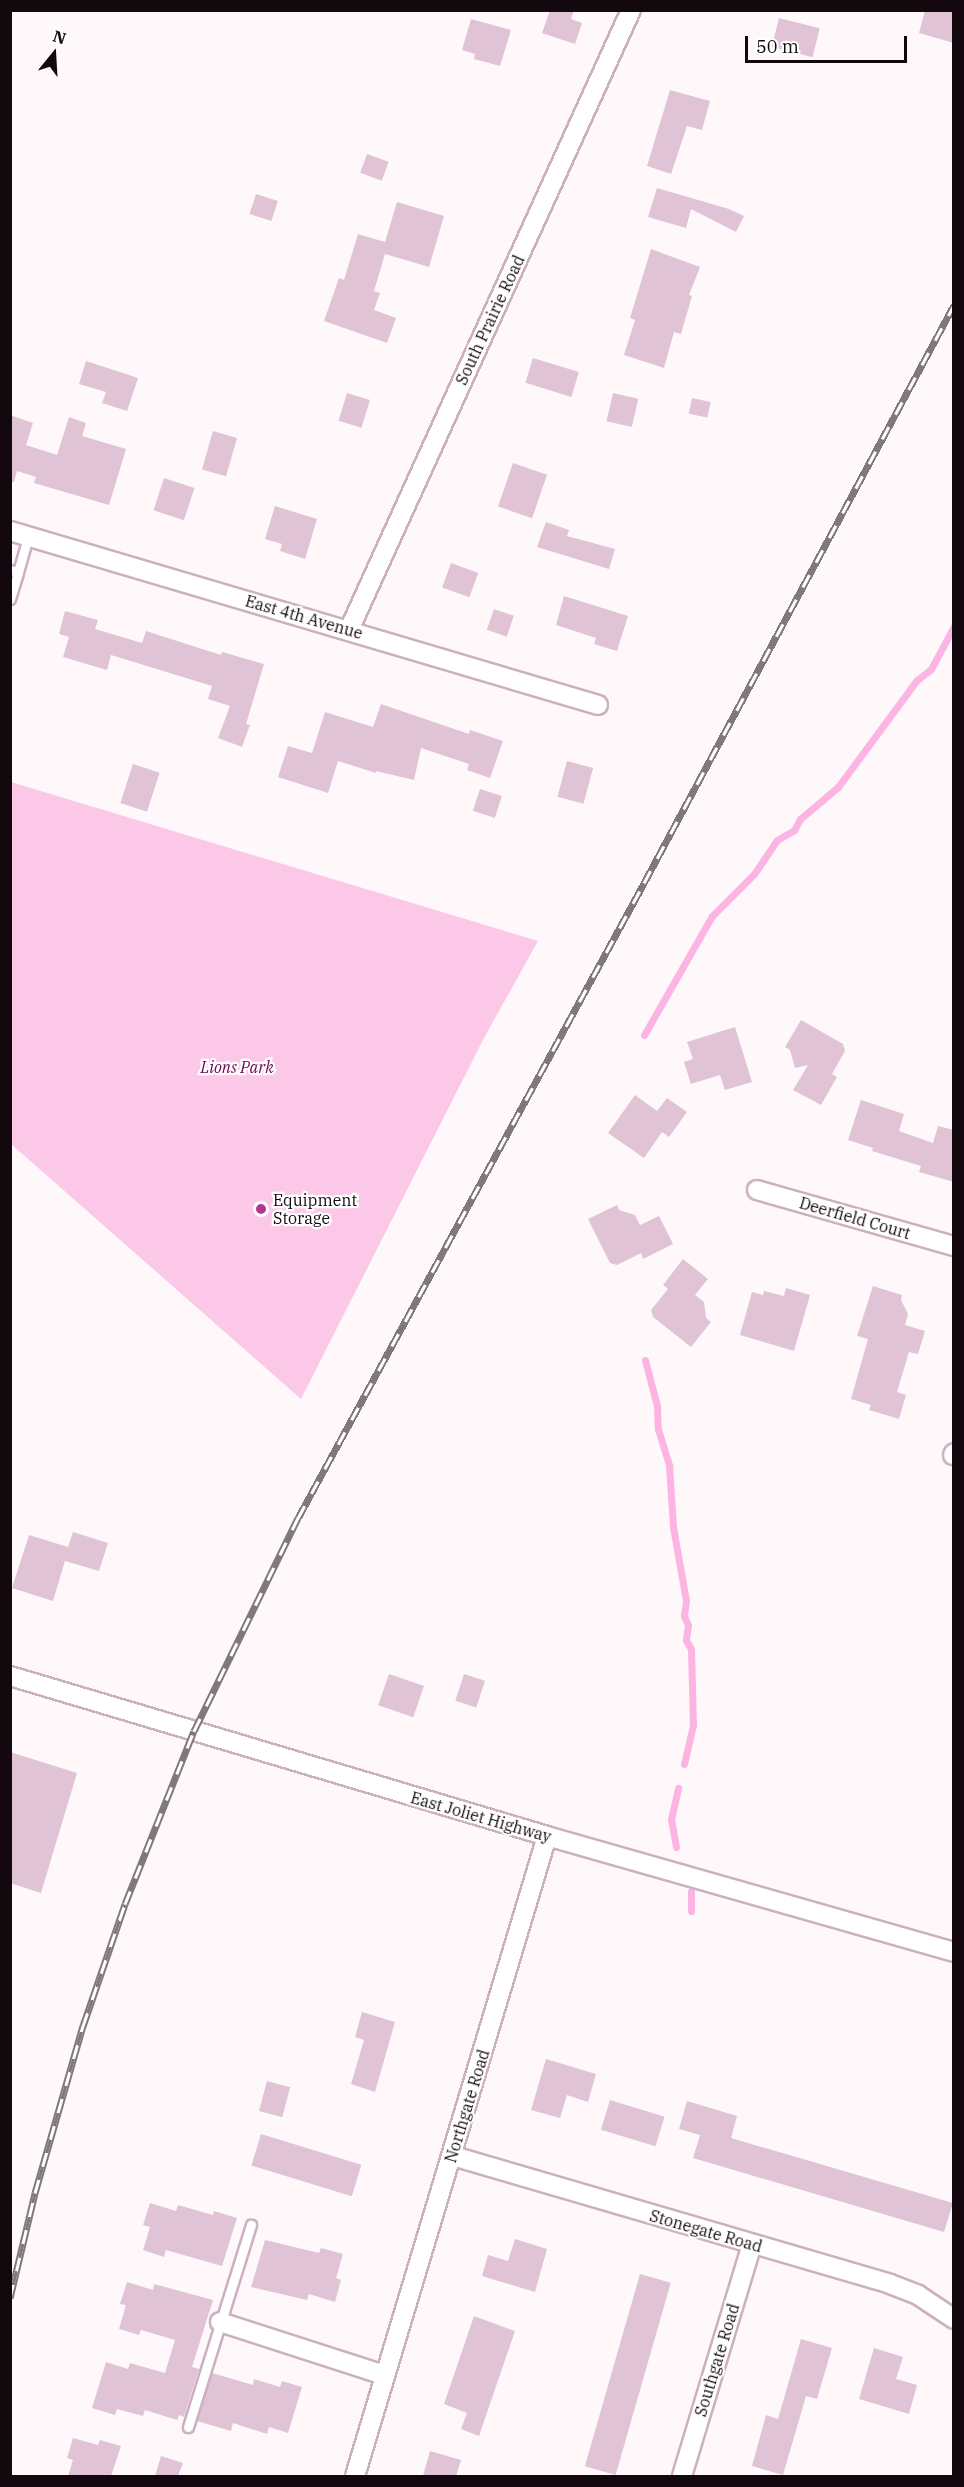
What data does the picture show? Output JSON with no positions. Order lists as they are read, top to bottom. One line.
{"streets":{"street":["South Prairie Road","East 4th Avenue","Deerfield Court","East Joliet Highway","Northgate Road","Stonegate Road","Southgate Road"]},"crossings":[["South Prairie Road","East 4th Avenue"],["East Joliet Highway","Northgate Road"],["Northgate Road","Stonegate Road"],["Stonegate Road","Southgate Road"]],"parks":["Lions Park"],"places":["Equipment Storage"],"scale_bar":"50 m","north":"top"}
